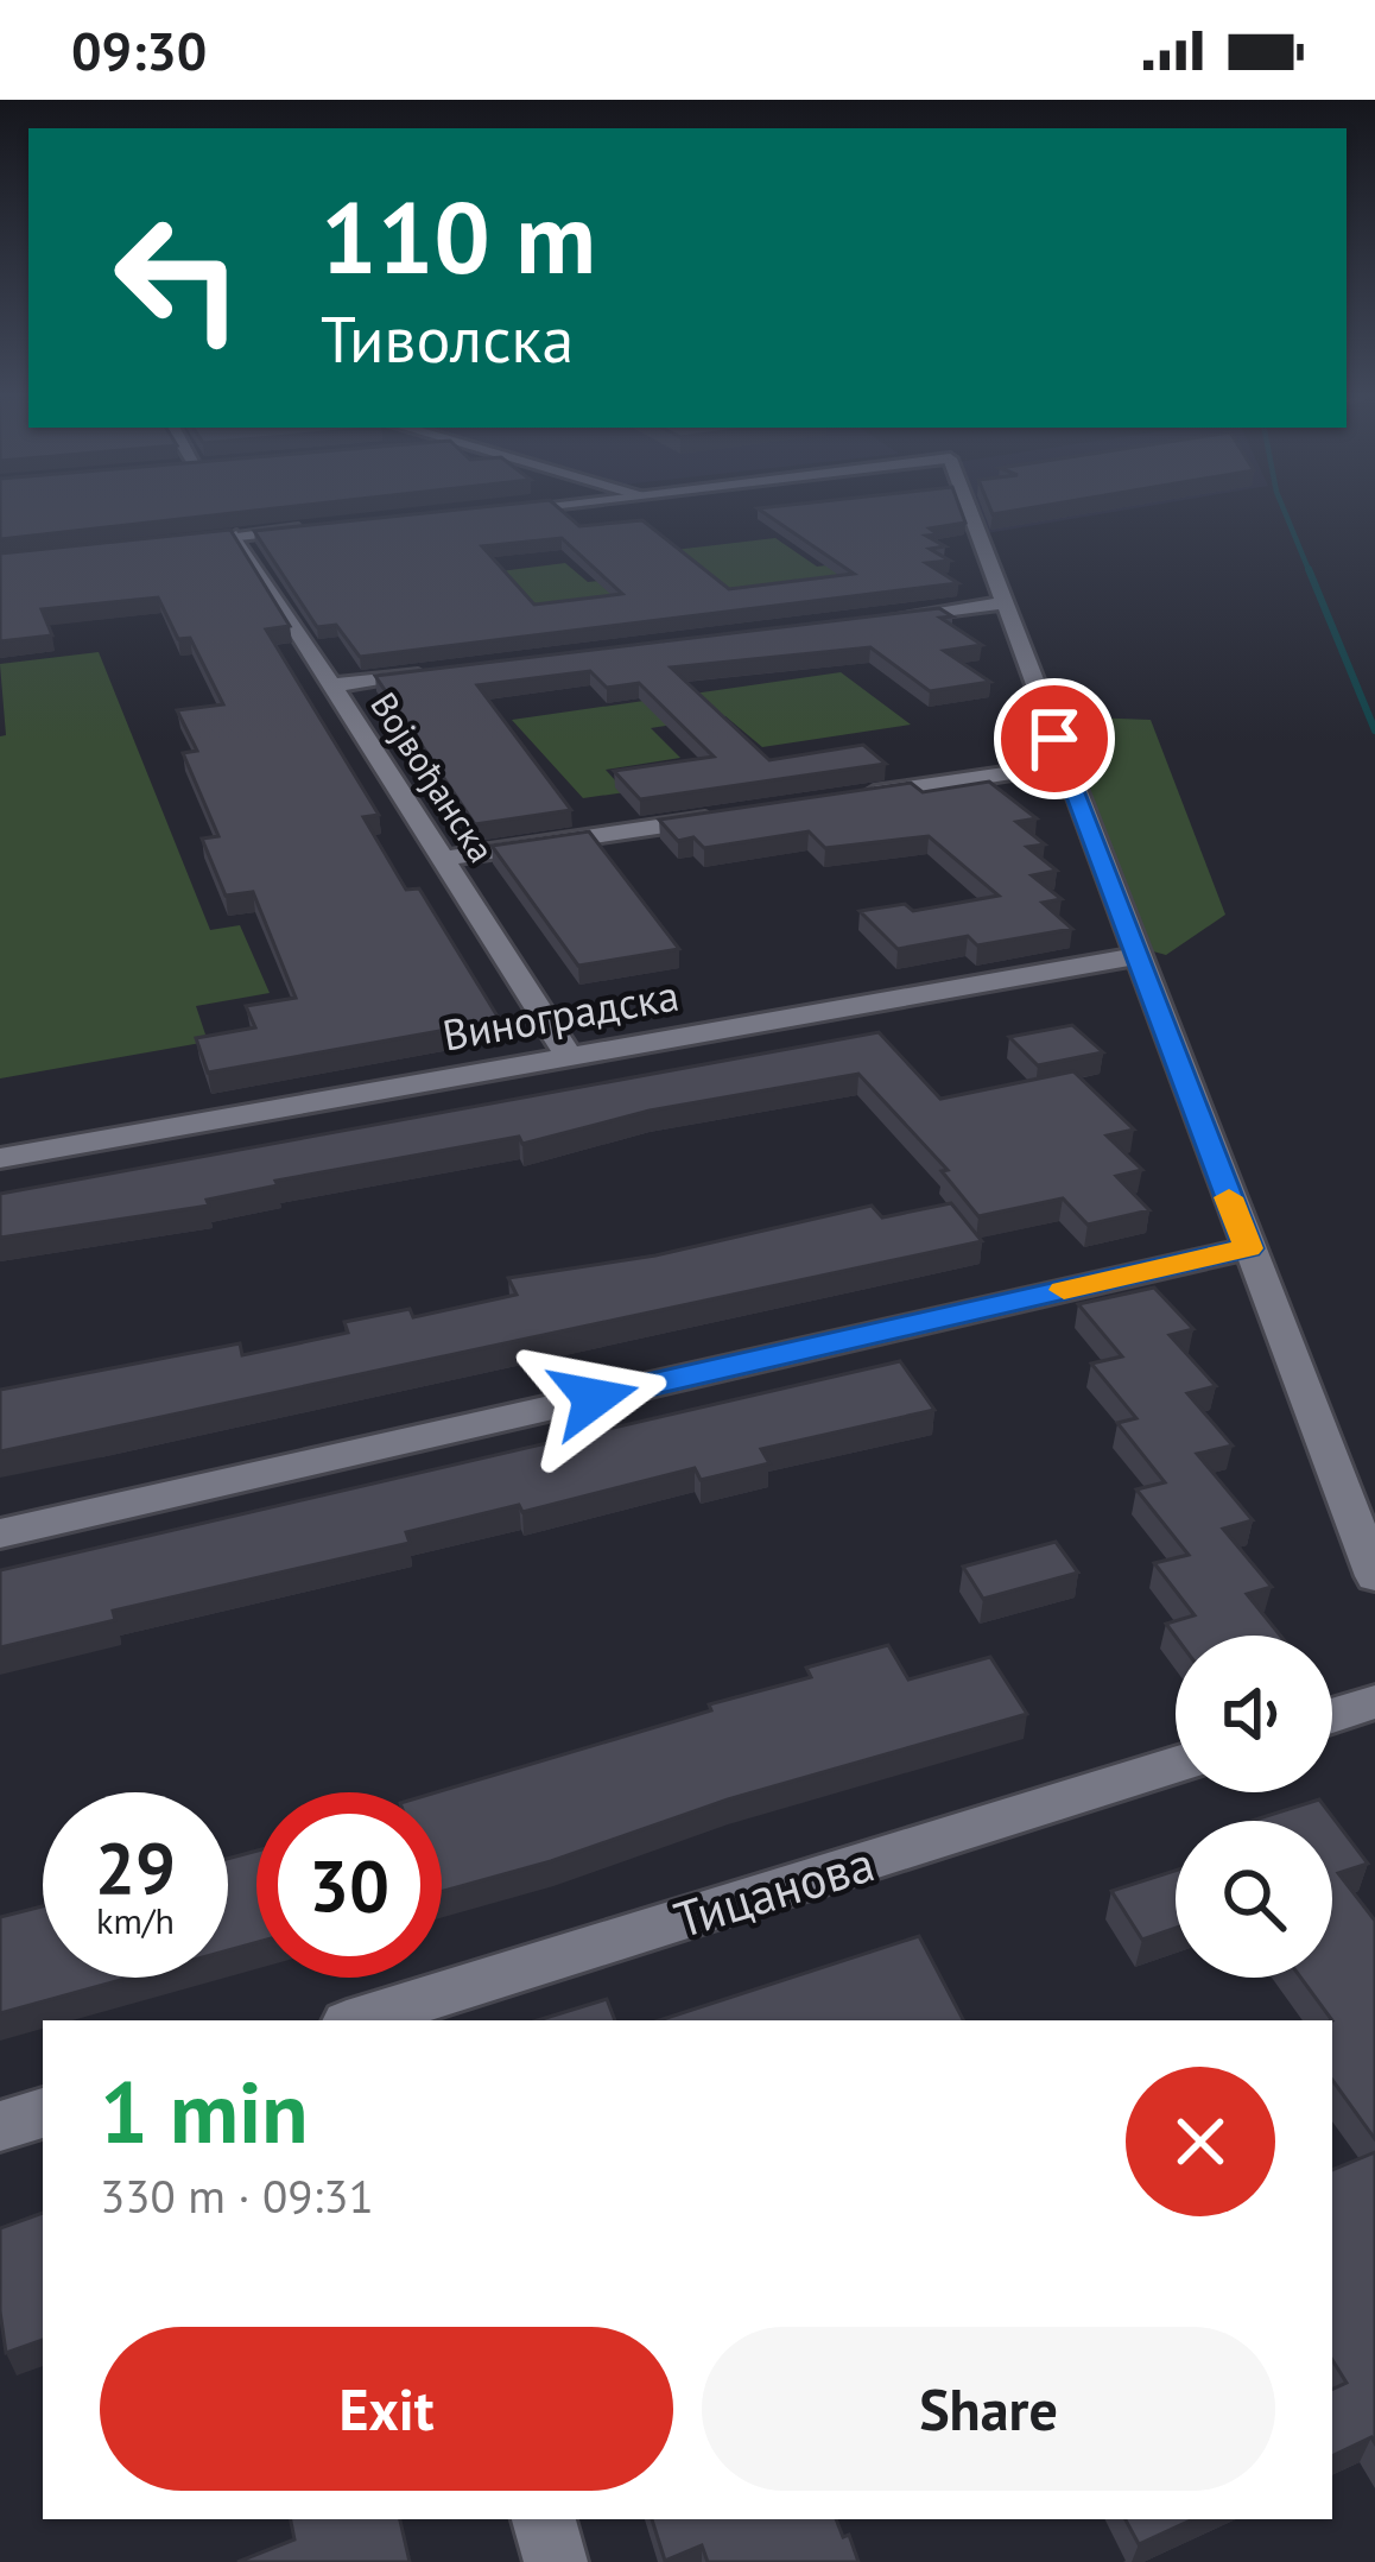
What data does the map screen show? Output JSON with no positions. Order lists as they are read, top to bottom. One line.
{"streets":{"street":["Војвођанска","Виноградска","Тицанова"]},"crossings":[["Војвођанска","Виноградска"]],"page":{"status":"09:30","turn":["110 m","Тиволска"],"speed":"29 km/h","limit":"30","heading":["1 min","330 m · 09:31"],"buttons":["Exit","Share"]}}
